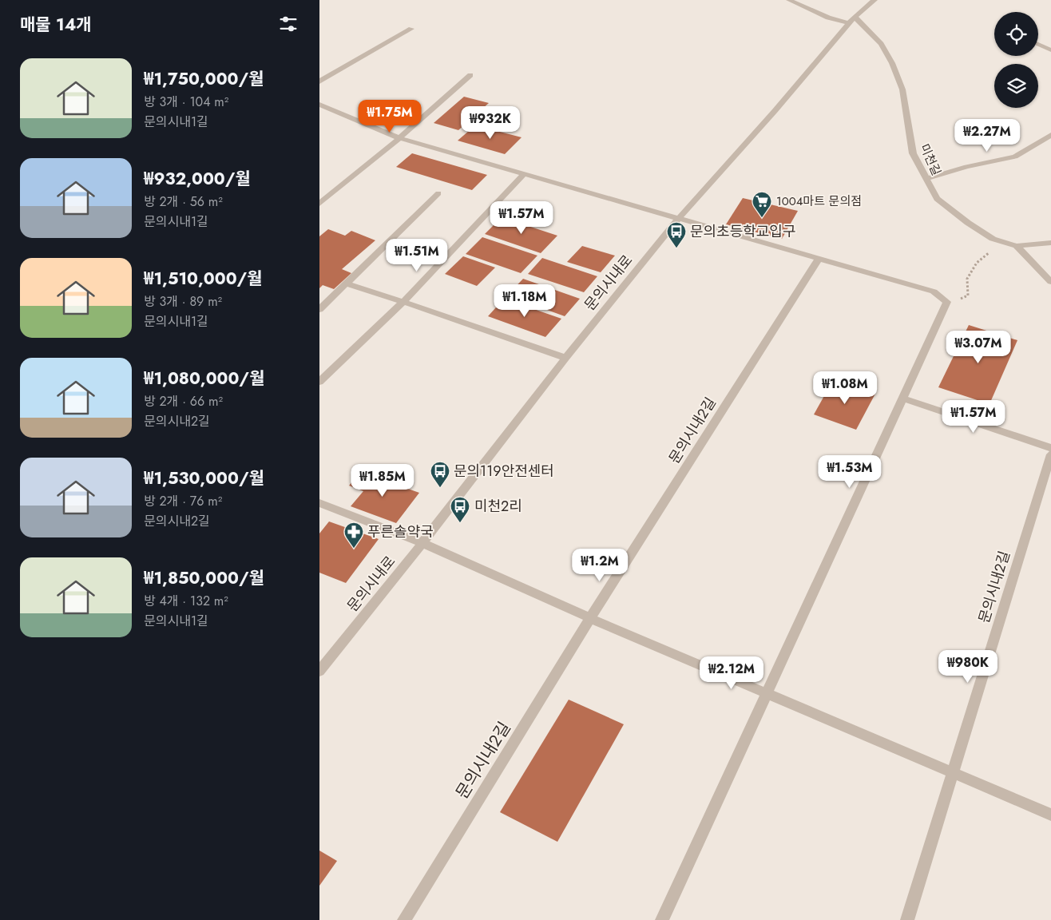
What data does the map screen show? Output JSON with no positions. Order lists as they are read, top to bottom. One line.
{"streets":{"street":["미천길","문의시내로","문의시내2길"]},"crossings":[["미천길","문의시내로"]],"places":{"supermarket":["1004마트 문의점"],"bus stop":["문의초등학교입구","문의119안전센터","미천2리"],"pharmacy":["푸른솔약국"]},"page":{"heading":"매물 14개","list":[{"name":"₩1,750,000/월","note":"방 3개 · 104 m² · 문의시내1길"},{"name":"₩932,000/월","note":"방 2개 · 56 m² · 문의시내1길"},{"name":"₩1,510,000/월","note":"방 3개 · 89 m² · 문의시내1길"},{"name":"₩1,080,000/월","note":"방 2개 · 66 m² · 문의시내2길"},{"name":"₩1,530,000/월","note":"방 2개 · 76 m² · 문의시내2길"},{"name":"₩1,850,000/월","note":"방 4개 · 132 m² · 문의시내1길"}],"price":["₩1.75M","₩932K","₩2.27M","₩1.57M","₩1.51M","₩1.18M","₩3.07M","₩1.08M","₩1.57M","₩1.53M","₩1.85M","₩1.2M","₩980K","₩2.12M"]}}
